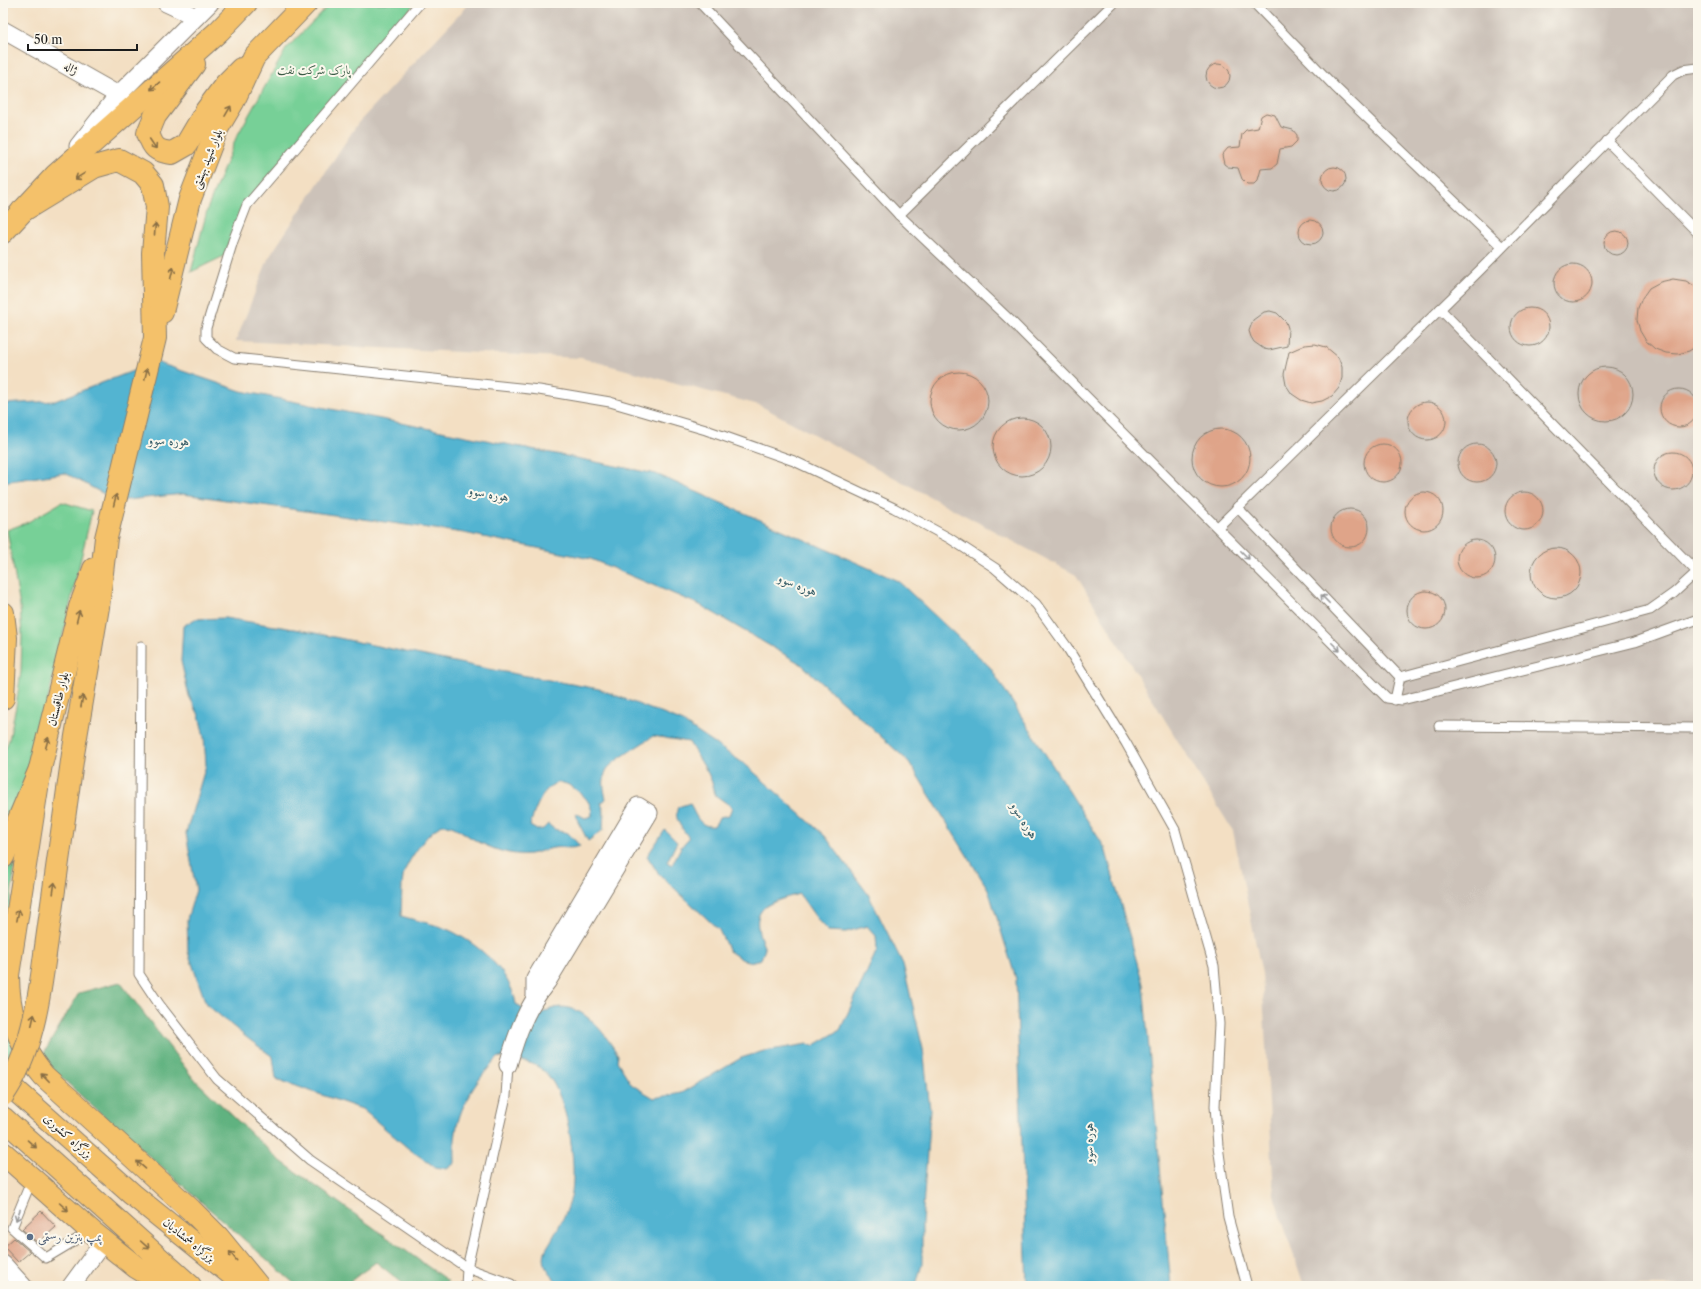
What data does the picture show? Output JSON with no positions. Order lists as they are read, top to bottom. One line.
{"streets":{"main road":["بلوار شهید بهشتی","بلوار طاقبستان","بزرگراه کشوری","بزرگراه شمشادیان"],"street":["ژاله"]},"crossings":[["بزرگراه کشوری","بزرگراه شمشادیان"]],"one_way":["بلوار شهید بهشتی"],"water":["هوره سوو"],"parks":["پارک شرکت نفت"],"places":["پمپ بنزین رستمی"],"scale_bar":"50 m"}
